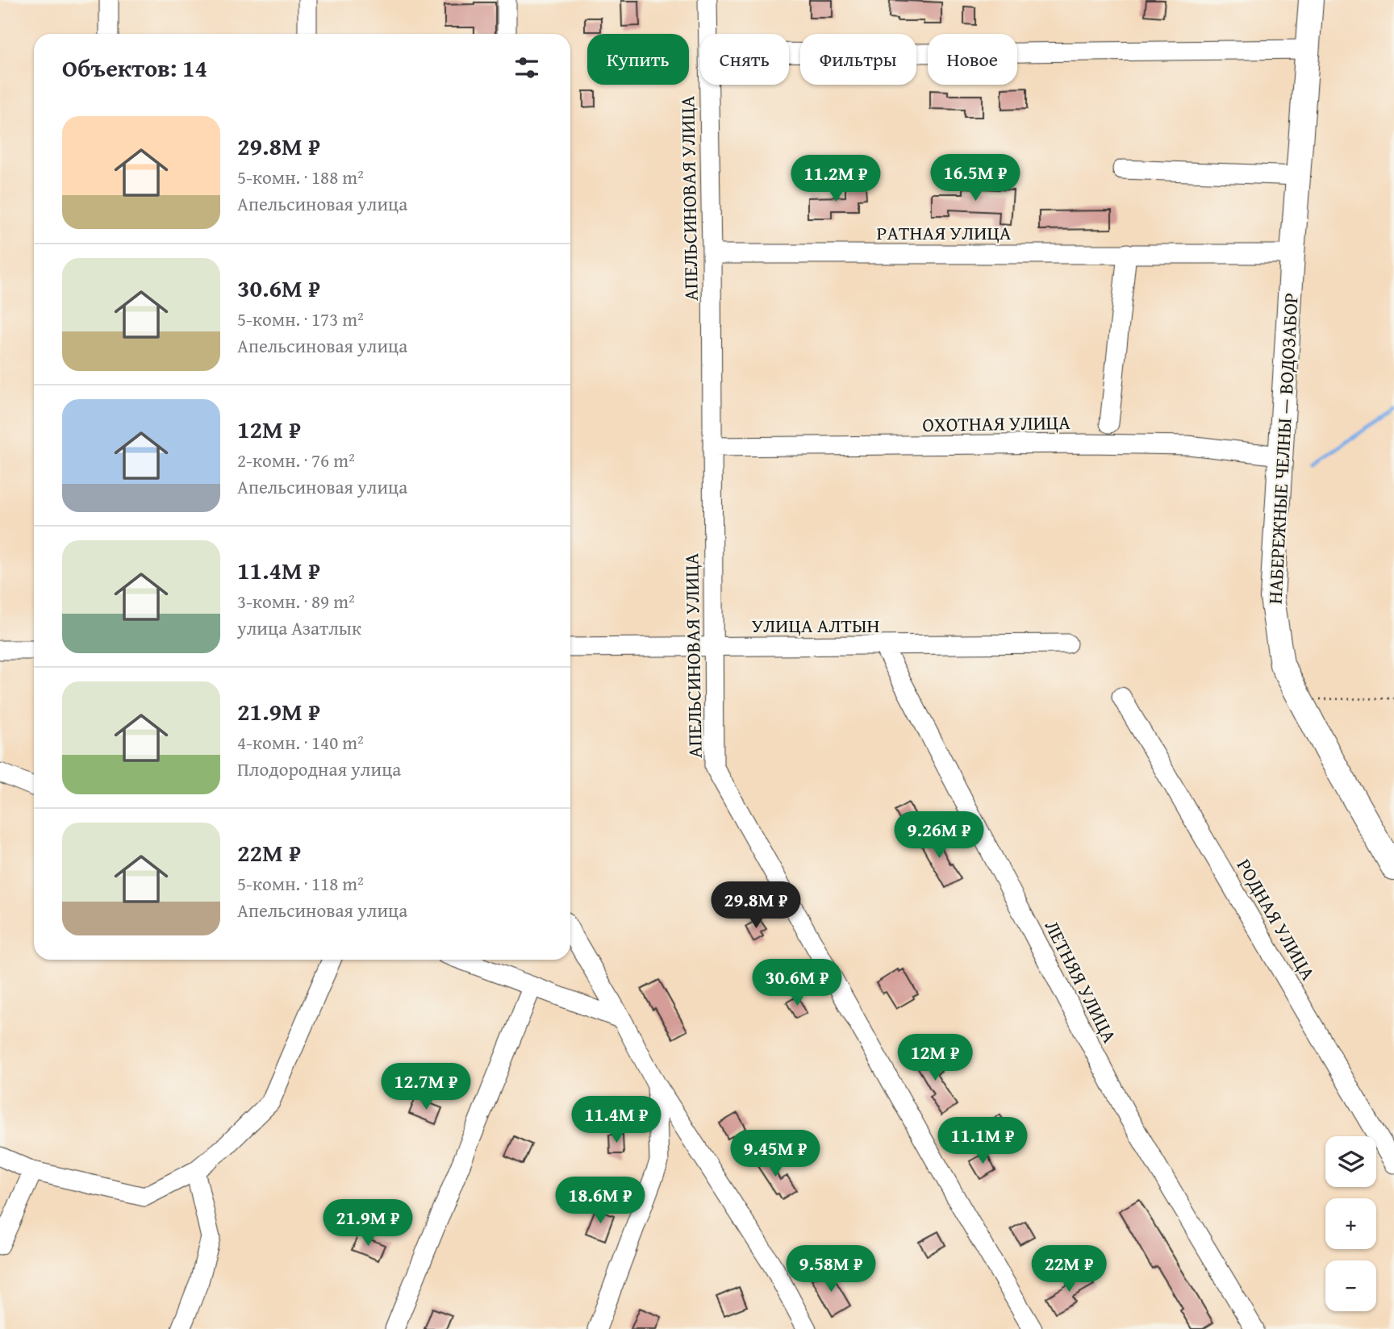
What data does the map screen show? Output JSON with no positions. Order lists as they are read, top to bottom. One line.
{"streets":{"main road":["НАБЕРЕЖНЫЕ ЧЕЛНЫ — ВОДОЗАБОР"],"street":["АПЕЛЬСИНОВАЯ УЛИЦА","РАТНАЯ УЛИЦА","ОХОТНАЯ УЛИЦА","УЛИЦА АЛТЫН","РОДНАЯ УЛИЦА","ЛЕТНЯЯ УЛИЦА"]},"crossings":[["АПЕЛЬСИНОВАЯ УЛИЦА","РАТНАЯ УЛИЦА"],["АПЕЛЬСИНОВАЯ УЛИЦА","ОХОТНАЯ УЛИЦА"],["АПЕЛЬСИНОВАЯ УЛИЦА","УЛИЦА АЛТЫН"],["РАТНАЯ УЛИЦА","НАБЕРЕЖНЫЕ ЧЕЛНЫ — ВОДОЗАБОР"],["ОХОТНАЯ УЛИЦА","НАБЕРЕЖНЫЕ ЧЕЛНЫ — ВОДОЗАБОР"],["УЛИЦА АЛТЫН","ЛЕТНЯЯ УЛИЦА"]],"page":{"chip":["Купить","Снять","Фильтры","Новое"],"heading":"Объектов: 14","list":[{"name":"29.8M ₽","note":"5-комн. · 188 m² · Апельсиновая улица"},{"name":"30.6M ₽","note":"5-комн. · 173 m² · Апельсиновая улица"},{"name":"12M ₽","note":"2-комн. · 76 m² · Апельсиновая улица"},{"name":"11.4M ₽","note":"3-комн. · 89 m² · улица Азатлык"},{"name":"21.9M ₽","note":"4-комн. · 140 m² · Плодородная улица"},{"name":"22M ₽","note":"5-комн. · 118 m² · Апельсиновая улица"}],"price":["16.5M ₽","11.2M ₽","9.26M ₽","29.8M ₽","30.6M ₽","12M ₽","12.7M ₽","11.4M ₽","11.1M ₽","9.45M ₽","18.6M ₽","21.9M ₽","9.58M ₽","22M ₽"],"map_buttons":["+","−"]}}
